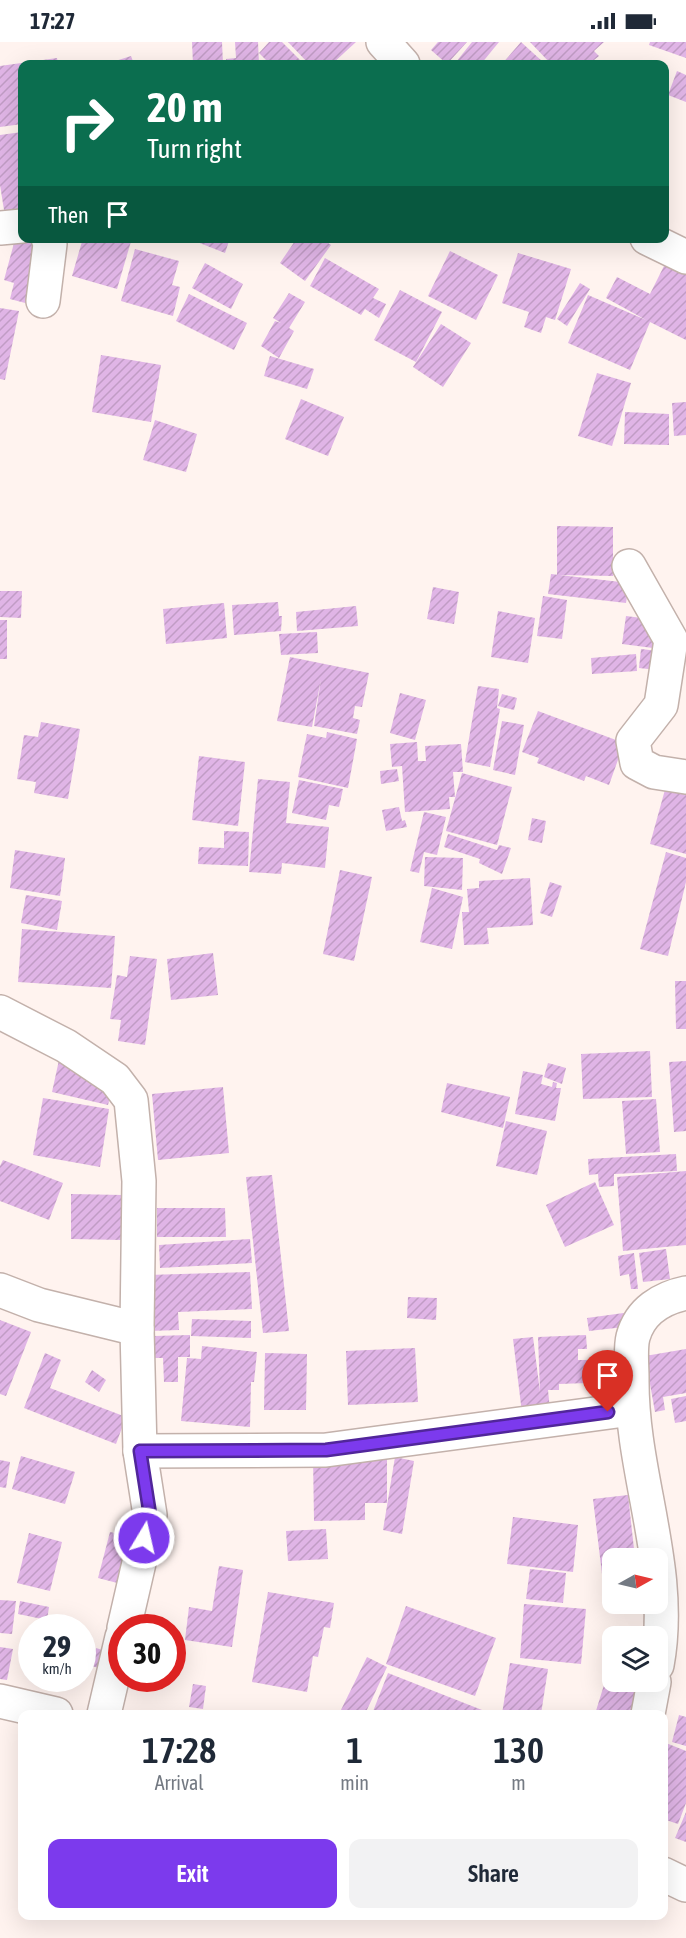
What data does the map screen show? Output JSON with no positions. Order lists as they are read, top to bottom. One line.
{"north":"right","page":{"status":"17:27","turn":["20 m","Turn right"],"then":"Then","speed":"29 km/h","limit":"30","eta":["17:28","Arrival","1","min","130","m"],"buttons":["Exit","Share"]}}
